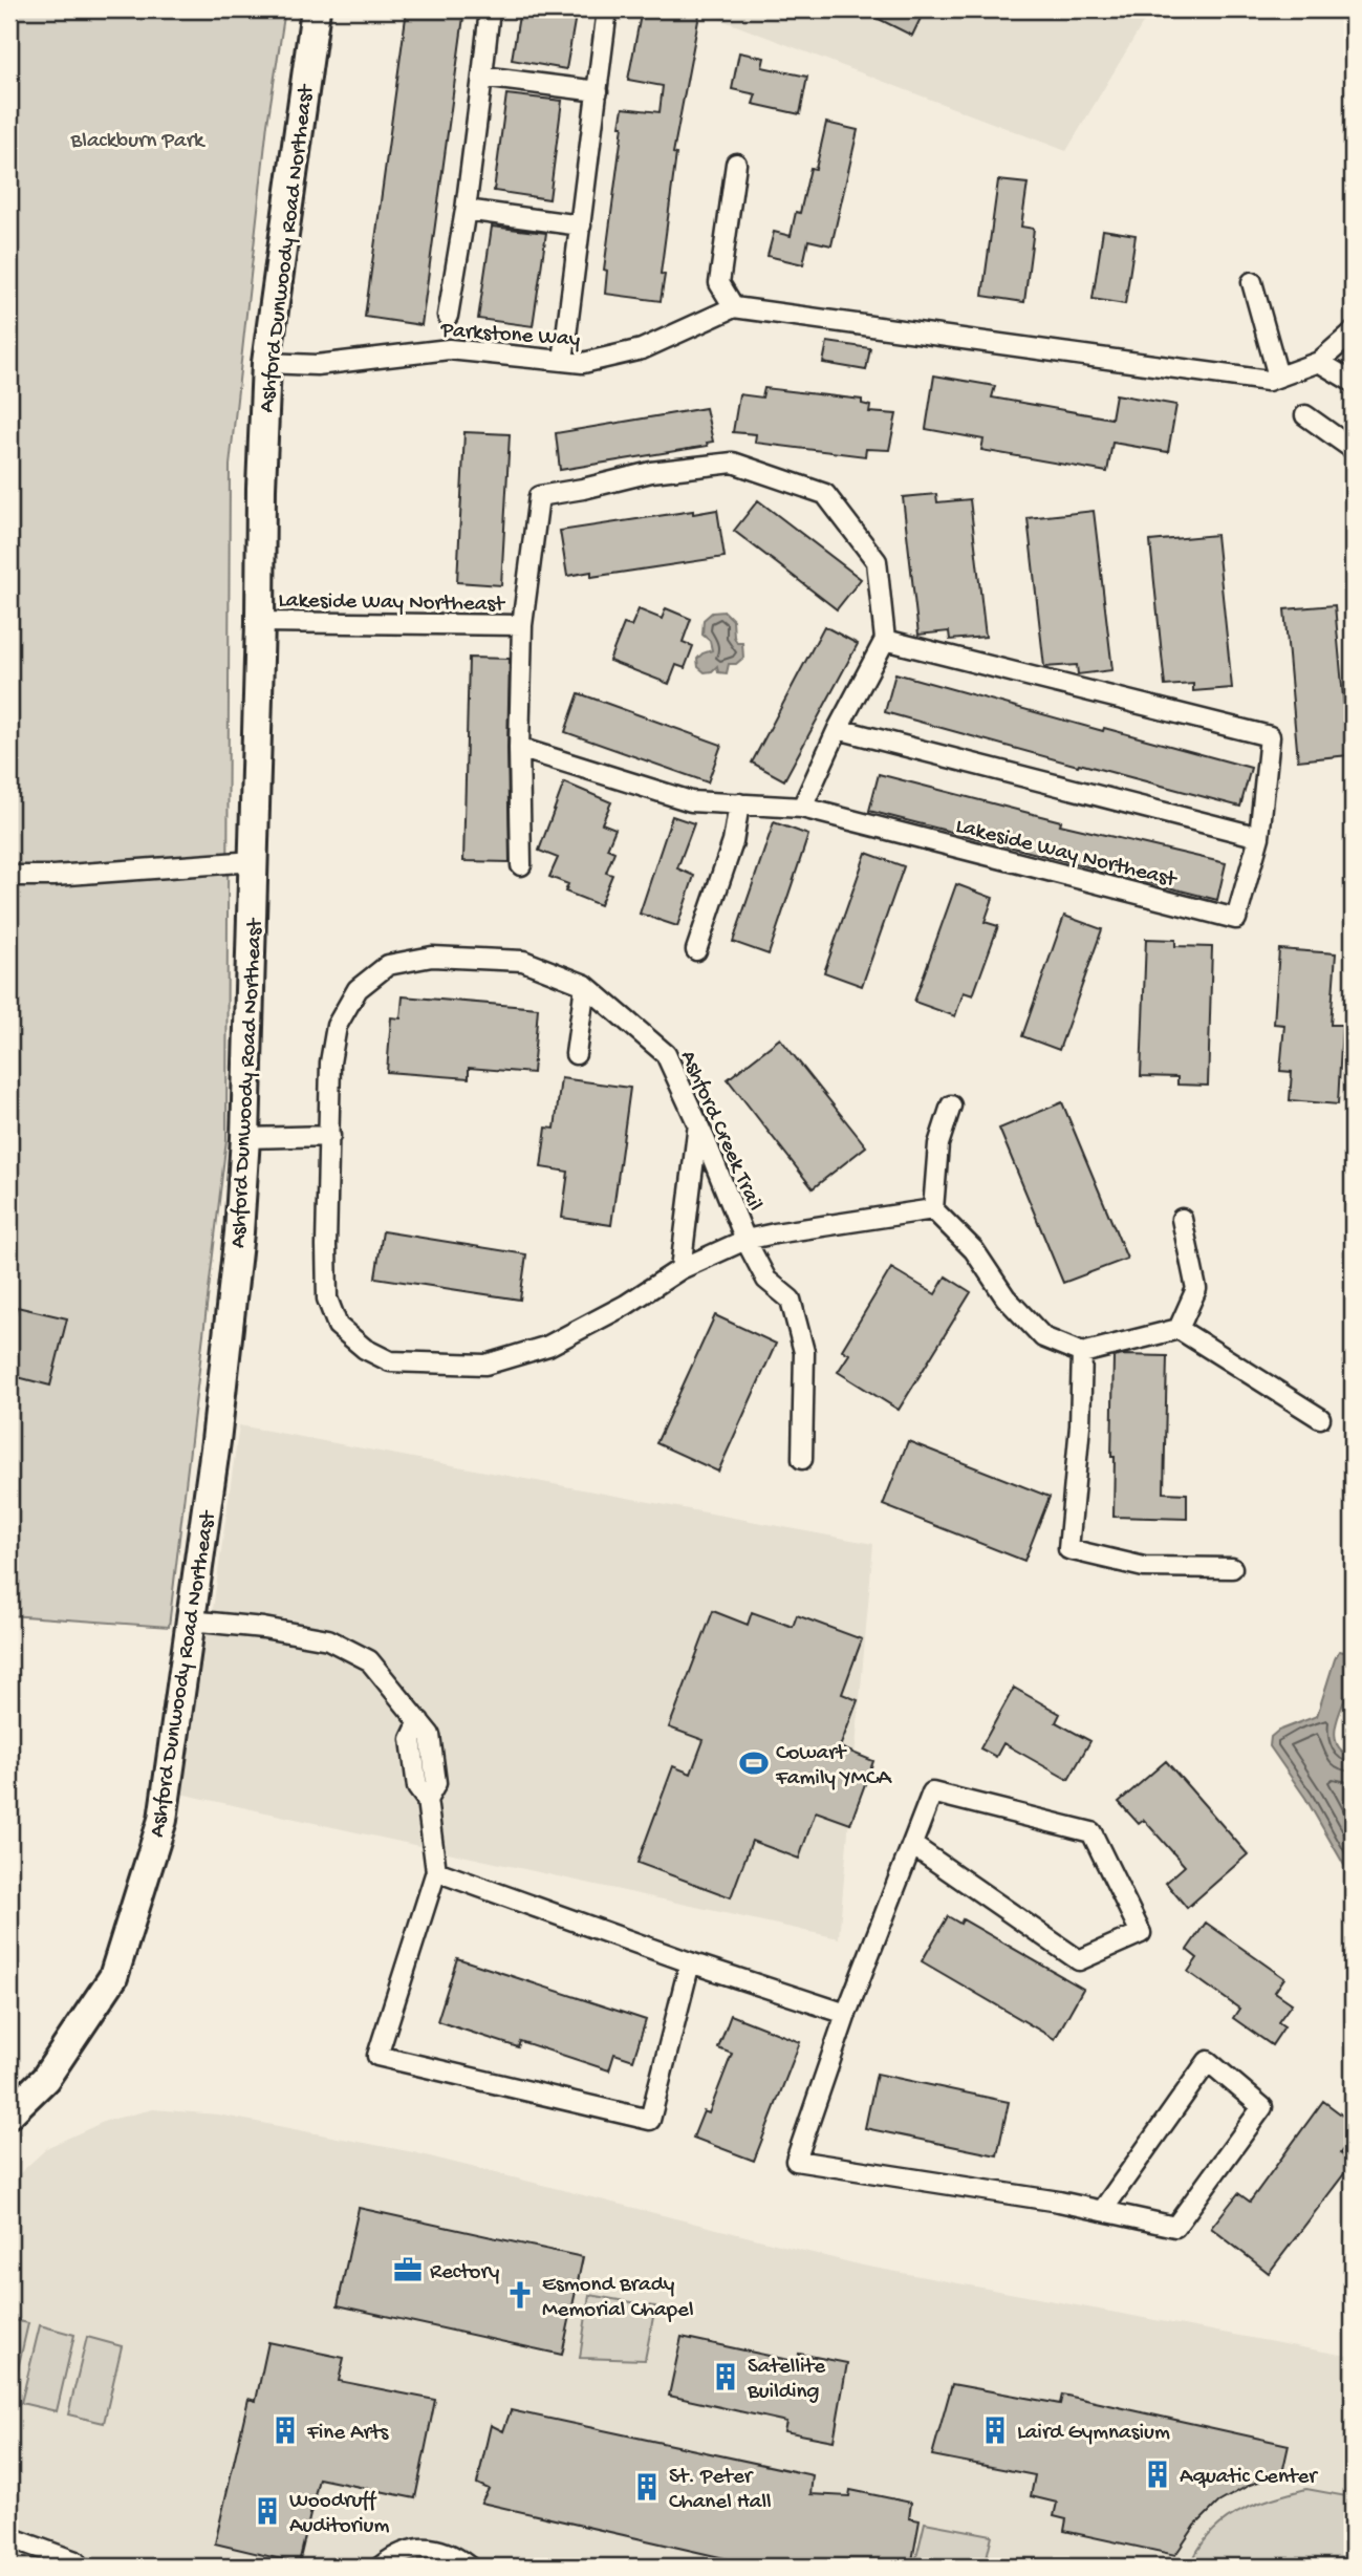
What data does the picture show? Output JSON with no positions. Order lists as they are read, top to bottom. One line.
{"streets":{"main road":["Ashford Dunwoody Road Northeast"],"street":["Parkstone Way","Lakeside Way Northeast","Ashford Creek Trail"]},"crossings":[["Ashford Dunwoody Road Northeast","Parkstone Way"],["Ashford Dunwoody Road Northeast","Lakeside Way Northeast"]],"parks":["Blackburn Park"],"places":{"sports":["Cowart Family YMCA"],"office":["Rectory"],"church":["Esmond Brady Memorial Chapel"],"building":["Satellite Building","Fine Arts","Laird Gymnasium","Aquatic Center","St. Peter Chanel Hall","Woodruff Auditorium"]}}
